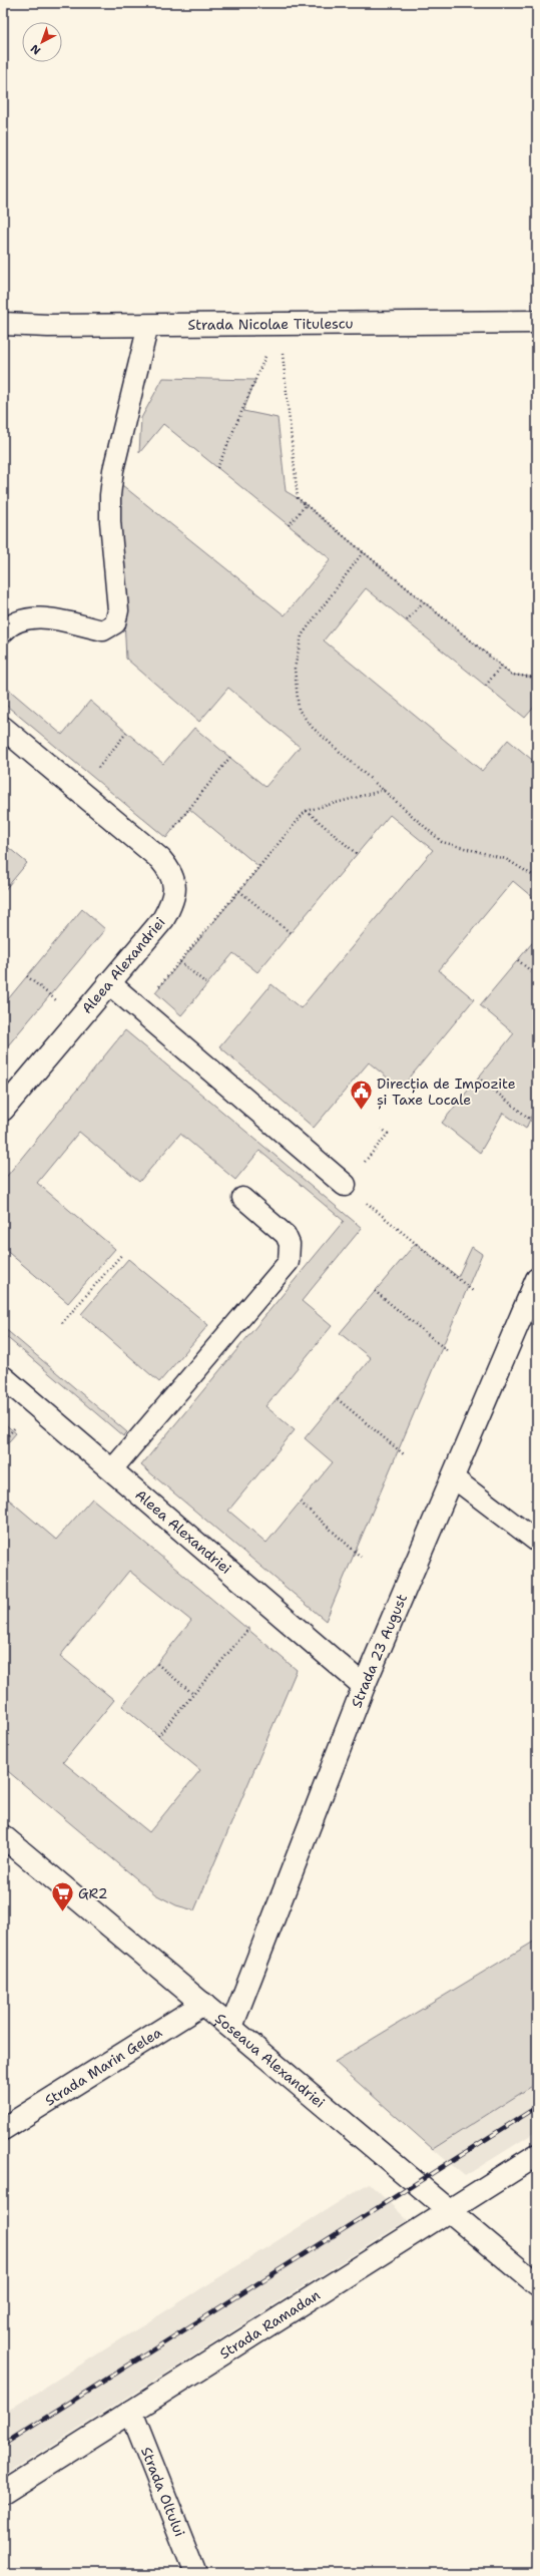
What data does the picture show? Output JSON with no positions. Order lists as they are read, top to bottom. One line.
{"streets":{"street":["Strada Nicolae Titulescu","Aleea Alexandriei","Strada 23 August","Șoseaua Alexandriei","Strada Marin Gelea","Strada Ramadan","Strada Oltului"]},"crossings":[["Aleea Alexandriei","Strada 23 August"],["Strada 23 August","Șoseaua Alexandriei"],["Șoseaua Alexandriei","Strada Marin Gelea"],["Șoseaua Alexandriei","Strada Ramadan"],["Strada Ramadan","Strada Oltului"]],"places":{"public building":["Direcția de Impozite și Taxe Locale"],"supermarket":["GR2"]},"north":"bottom left"}
